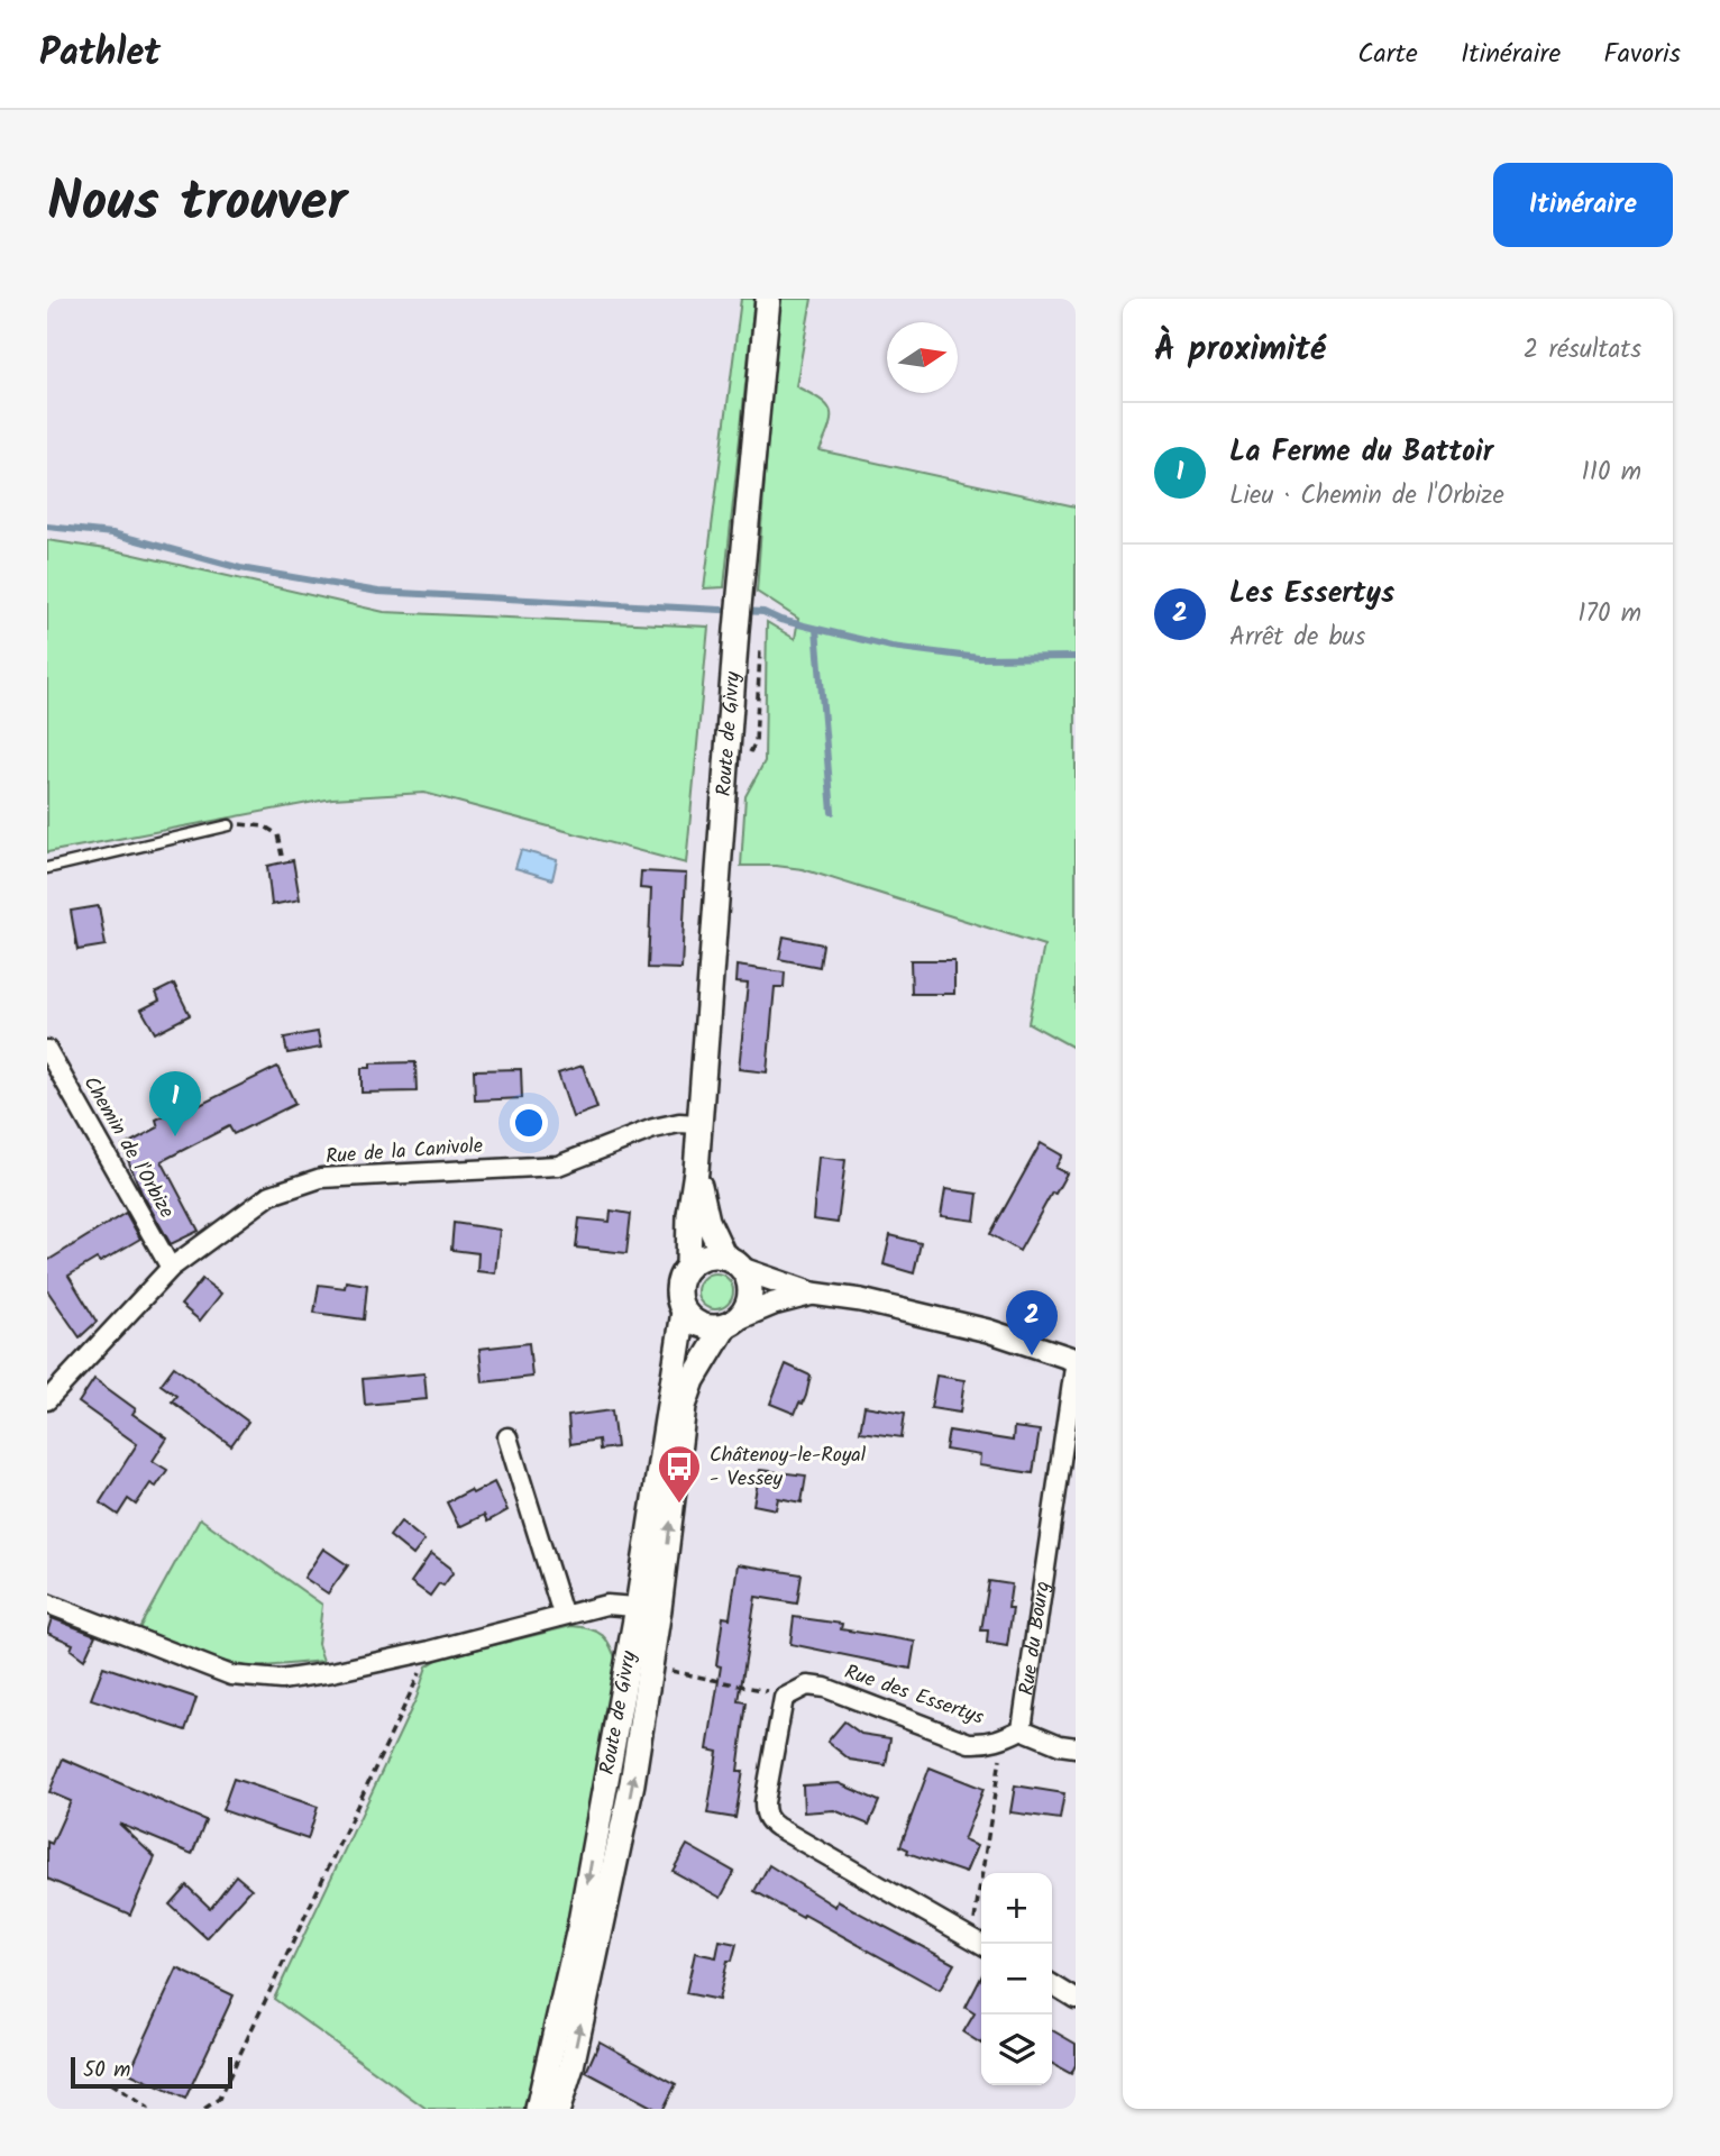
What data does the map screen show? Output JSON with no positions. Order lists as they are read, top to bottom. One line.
{"streets":{"main road":["Route de Givry"],"street":["Chemin de l'Orbize","Rue de la Canivole","Rue du Bourg","Rue des Essertys"]},"crossings":[["Route de Givry","Rue de la Canivole"],["Route de Givry","Rue du Bourg"],["Chemin de l'Orbize","Rue de la Canivole"],["Rue du Bourg","Rue des Essertys"]],"places":{"bus stop":["Châtenoy-le-Royal - Vessey"]},"scale_bar":"50 m","north":"right","page":{"header":"Pathlet","nav":["Carte","Itinéraire","Favoris"],"title":"Nous trouver","buttons":"Itinéraire","heading":["À proximité","2 résultats"],"list":[{"mark":"1","name":"La Ferme du Battoir","note":"Lieu · Chemin de l'Orbize","value":"110 m"},{"mark":"2","name":"Les Essertys","note":"Arrêt de bus","value":"170 m"}],"pins":["1","2"],"map_buttons":["+","−"],"scale":"50 m"}}
